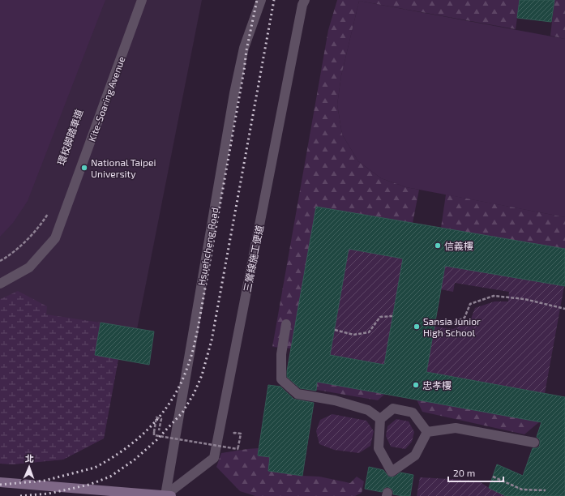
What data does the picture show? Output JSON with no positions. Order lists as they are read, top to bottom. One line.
{"streets":{"street":["Kite-Soaring Avenue","Hsuehcheng Road","三鶯線施工便道"]},"crossings":[["Hsuehcheng Road","三鶯線施工便道"]],"places":["National Taipei University","信義樓","Sansia Junior High School","忠孝樓"],"scale_bar":"20 m","north":"top"}
